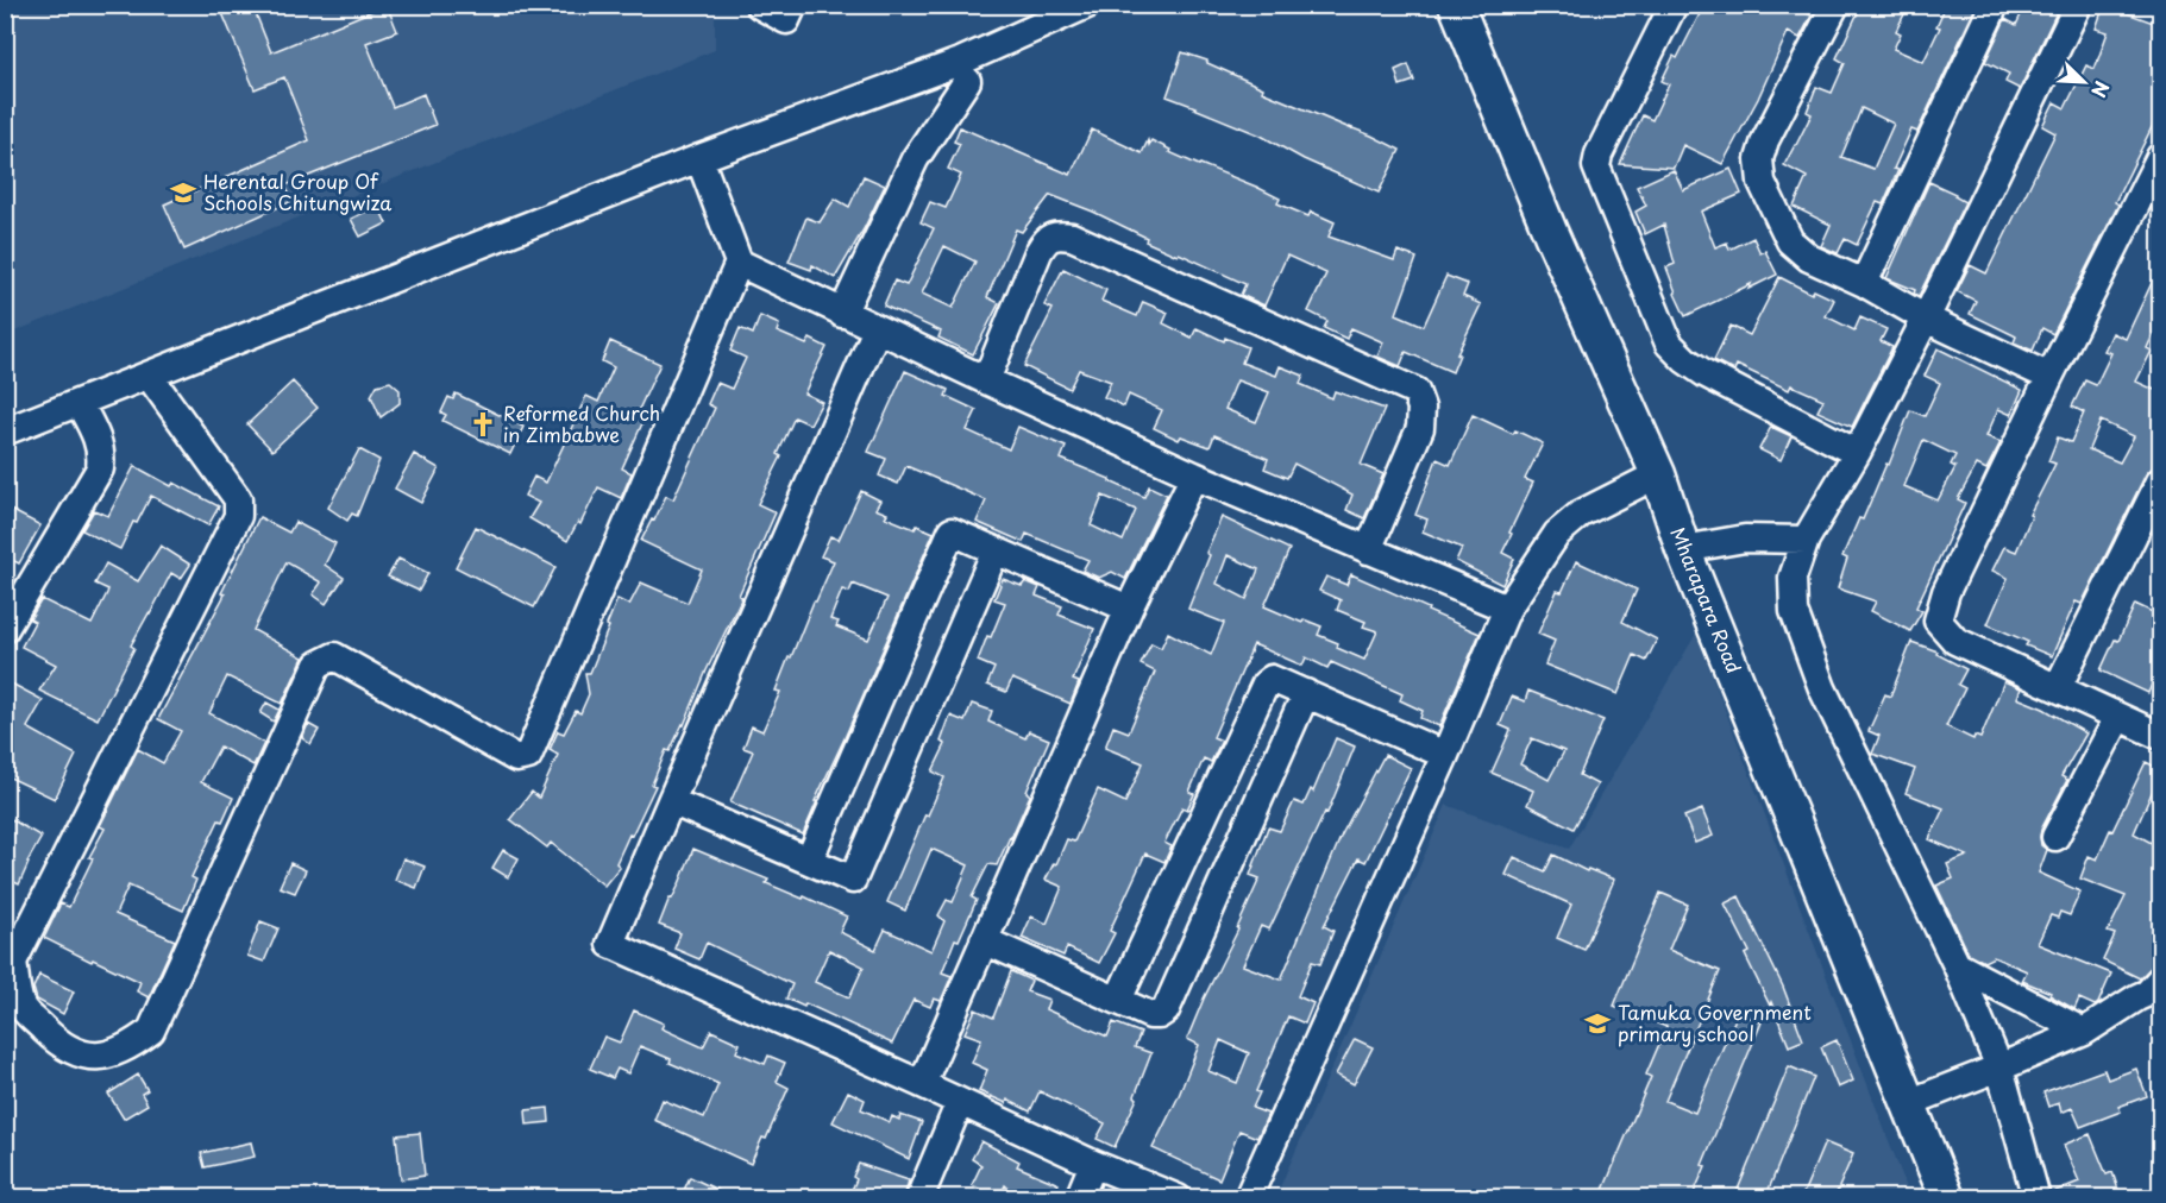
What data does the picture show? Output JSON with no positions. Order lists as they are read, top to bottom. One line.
{"streets":{"main road":["Mharapara Road"]},"places":{"school or university":["Herental Group Of Schools Chitungwiza","Tamuka Government primary school"],"church":["Reformed Church in Zimbabwe"]},"north":"bottom right"}
